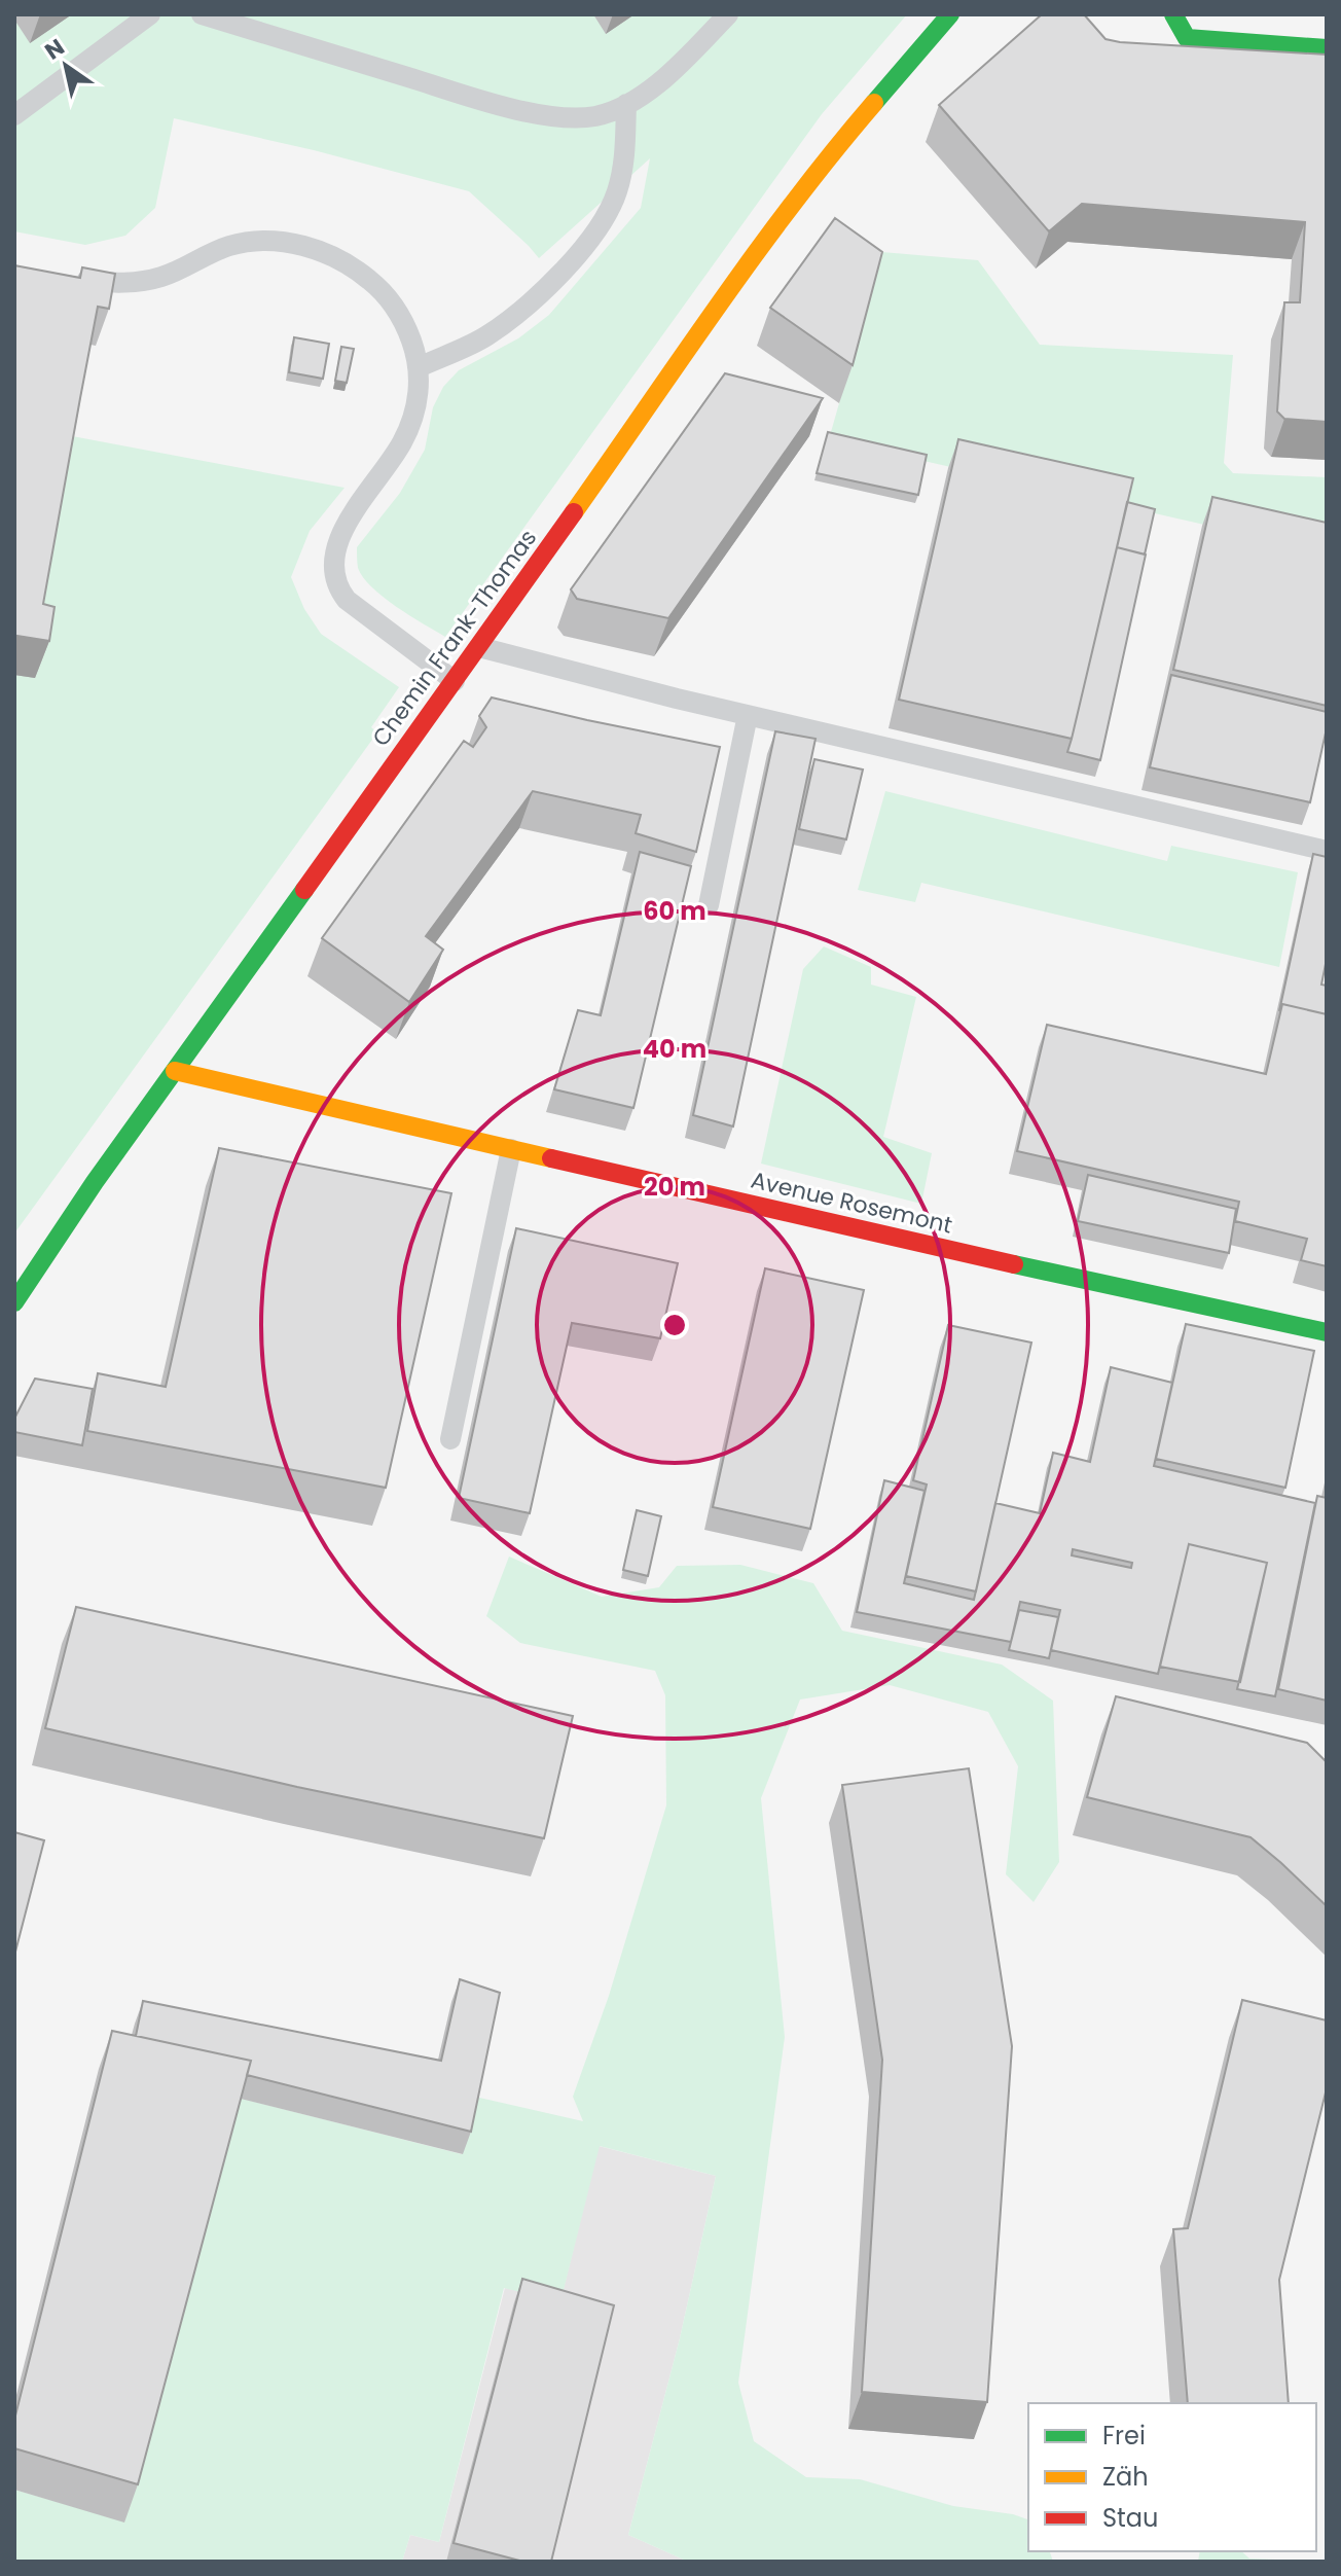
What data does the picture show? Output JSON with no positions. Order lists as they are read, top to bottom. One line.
{"streets":{"street":["Chemin Frank-Thomas","Avenue Rosemont"]},"crossings":[["Chemin Frank-Thomas","Avenue Rosemont"]],"legend":["Frei","Zäh","Stau"],"north":"top left","rings":["60 m","40 m","20 m"]}
